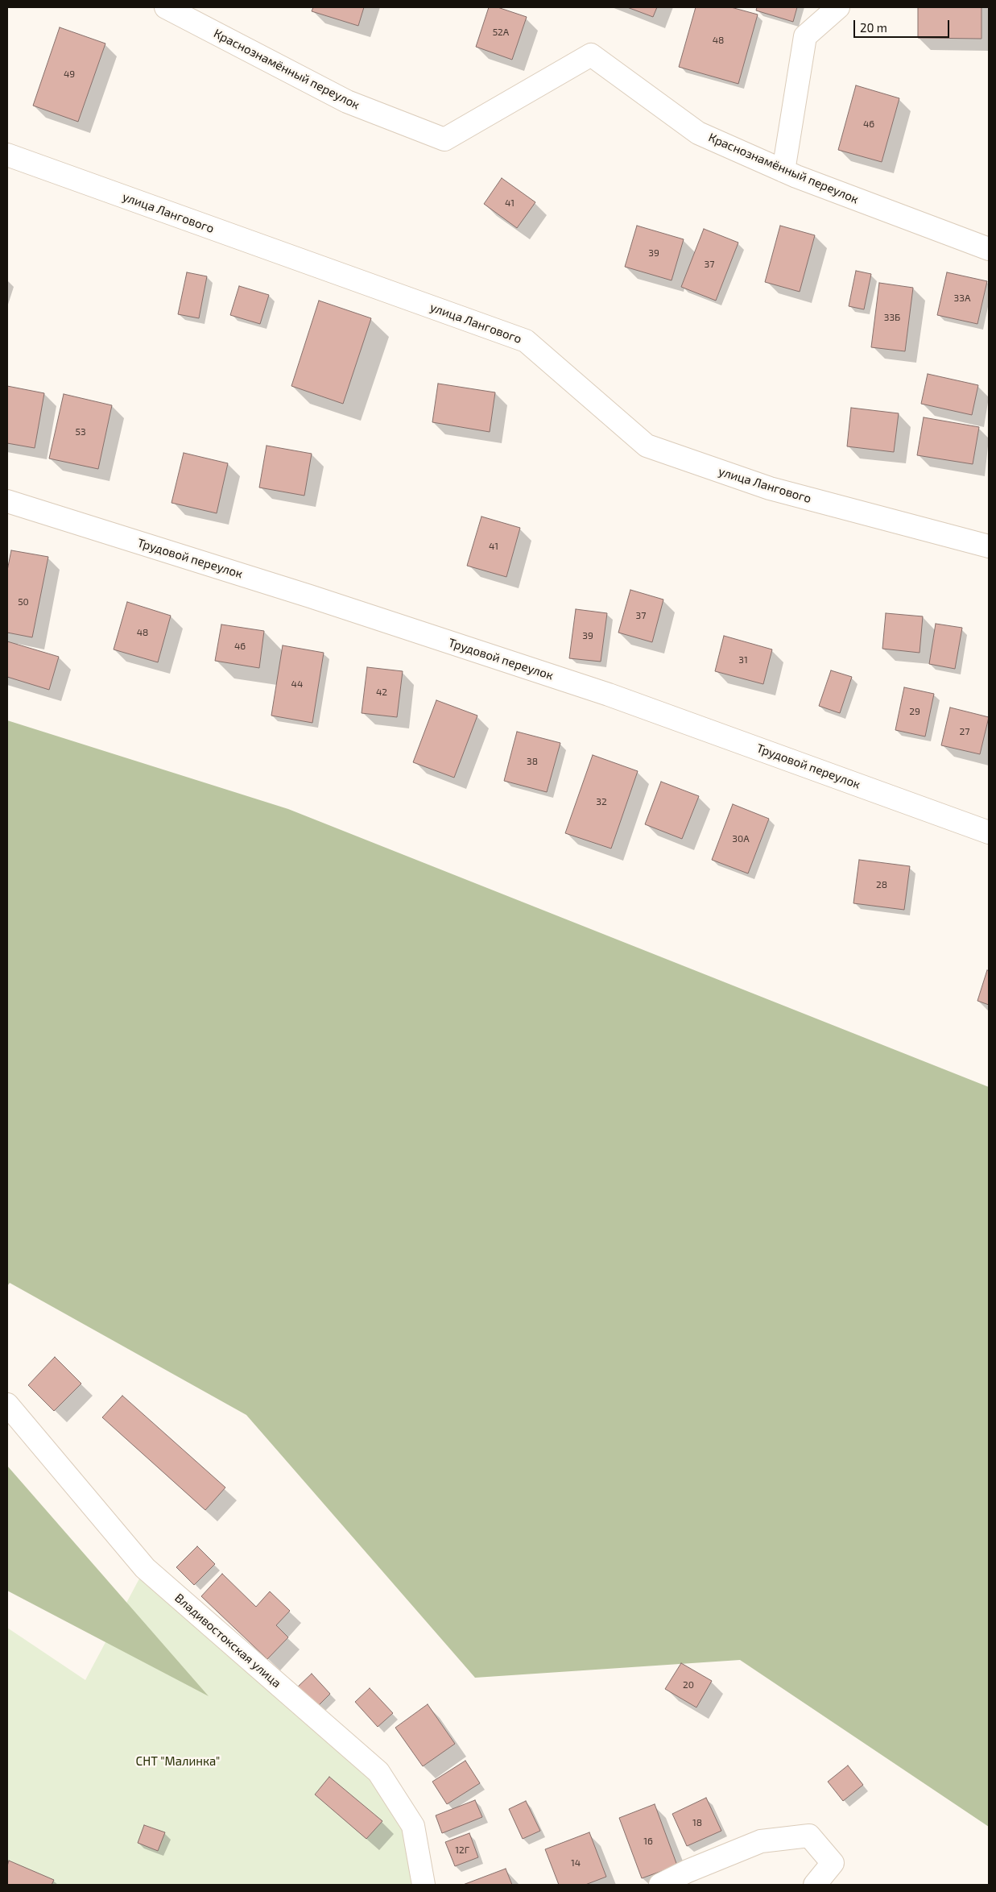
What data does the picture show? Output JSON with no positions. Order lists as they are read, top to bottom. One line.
{"streets":{"street":["Краснознамённый переулок","улица Лангового","Трудовой переулок","Владивостокская улица"]},"parks":["СНТ \"Малинка\""],"house_numbers":["52А","48","49","46","41","39","37","33А","33Б","53","41","50","37","48","39","46","31","44","42","29","27","38","32","30А","28","20","18","16","12Г","14"],"scale_bar":"20 m"}
